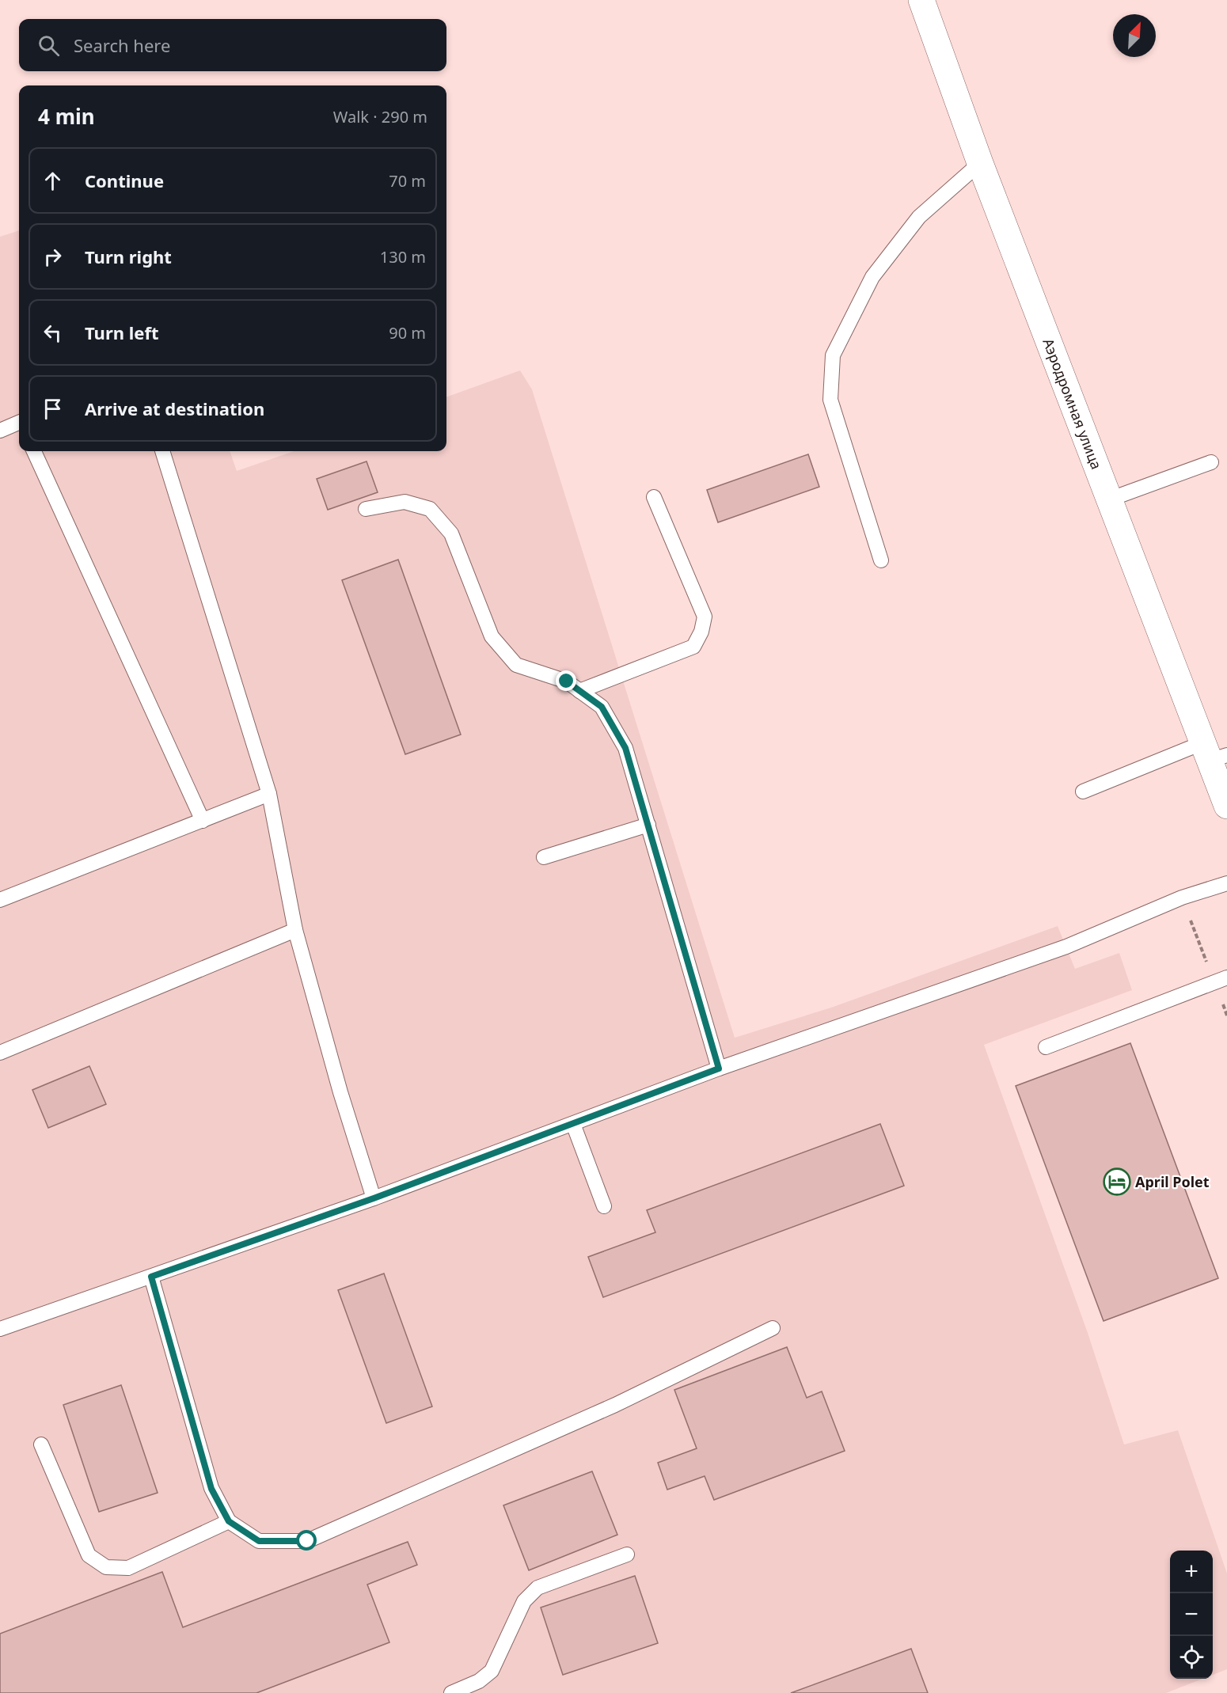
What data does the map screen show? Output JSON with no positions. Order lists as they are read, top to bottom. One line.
{"streets":{"street":["Аэродромная улица"]},"places":{"hotel":["April Polet"]},"north":"top right","page":{"search":"Search here","heading":["4 min","Walk · 290 m"],"list":[["Continue","70 m"],["Turn right","130 m"],["Turn left","90 m"],"Arrive at destination"],"map_buttons":["+","−"]}}
